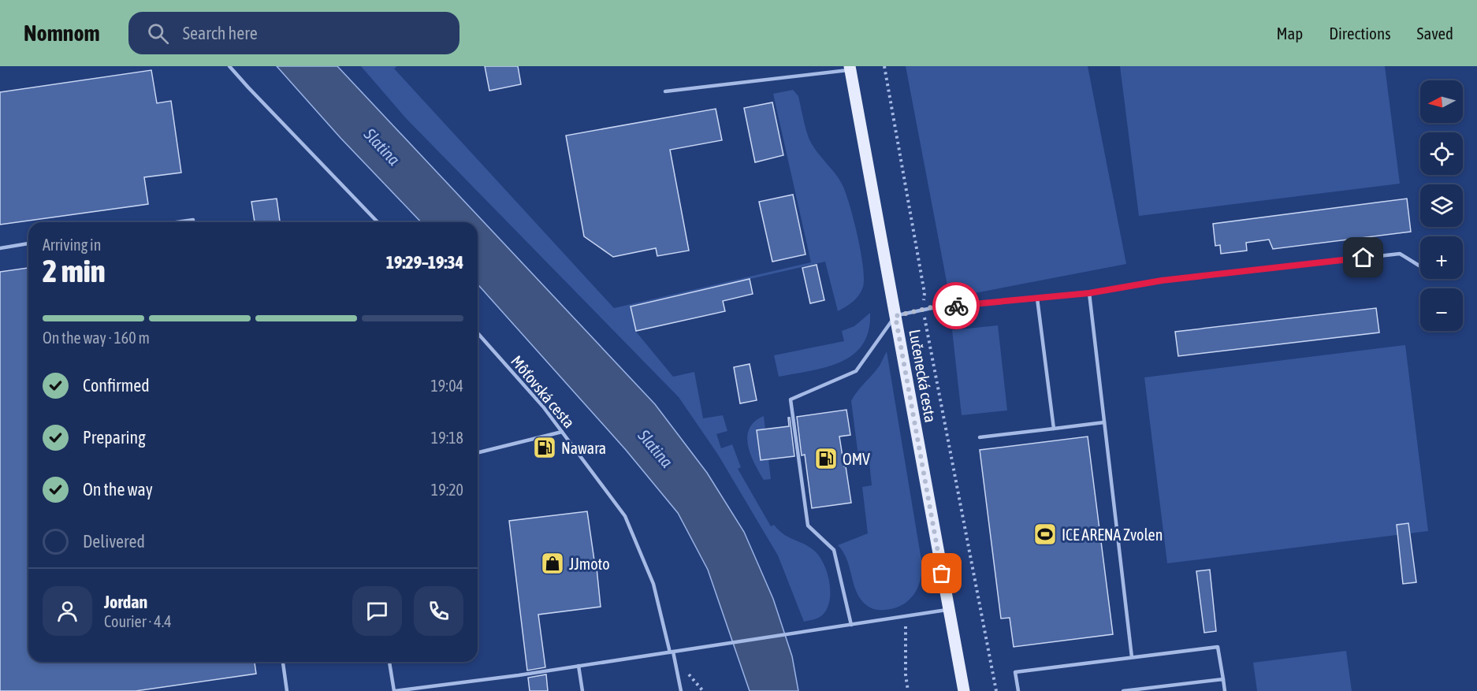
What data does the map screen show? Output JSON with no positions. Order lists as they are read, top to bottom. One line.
{"streets":{"main road":["Lučenecká cesta"],"lane":["Môťovská cesta"]},"water":["Slatina"],"places":{"fuel station":["Nawara","OMV"],"sports":["ICE ARENA Zvolen"],"shop":["JJmoto"]},"north":"left","page":{"header":"Nomnom","search":"Search here","nav":["Map","Directions","Saved"],"map_buttons":["+","−"],"heading":["2 min","Arriving in","19:29–19:34"],"panel":["Jordan","Courier · 4.4"],"bar":"On the way · 160 m","list":[["Confirmed","19:04"],["Preparing","19:18"],["On the way","19:20"],"Delivered"]}}
